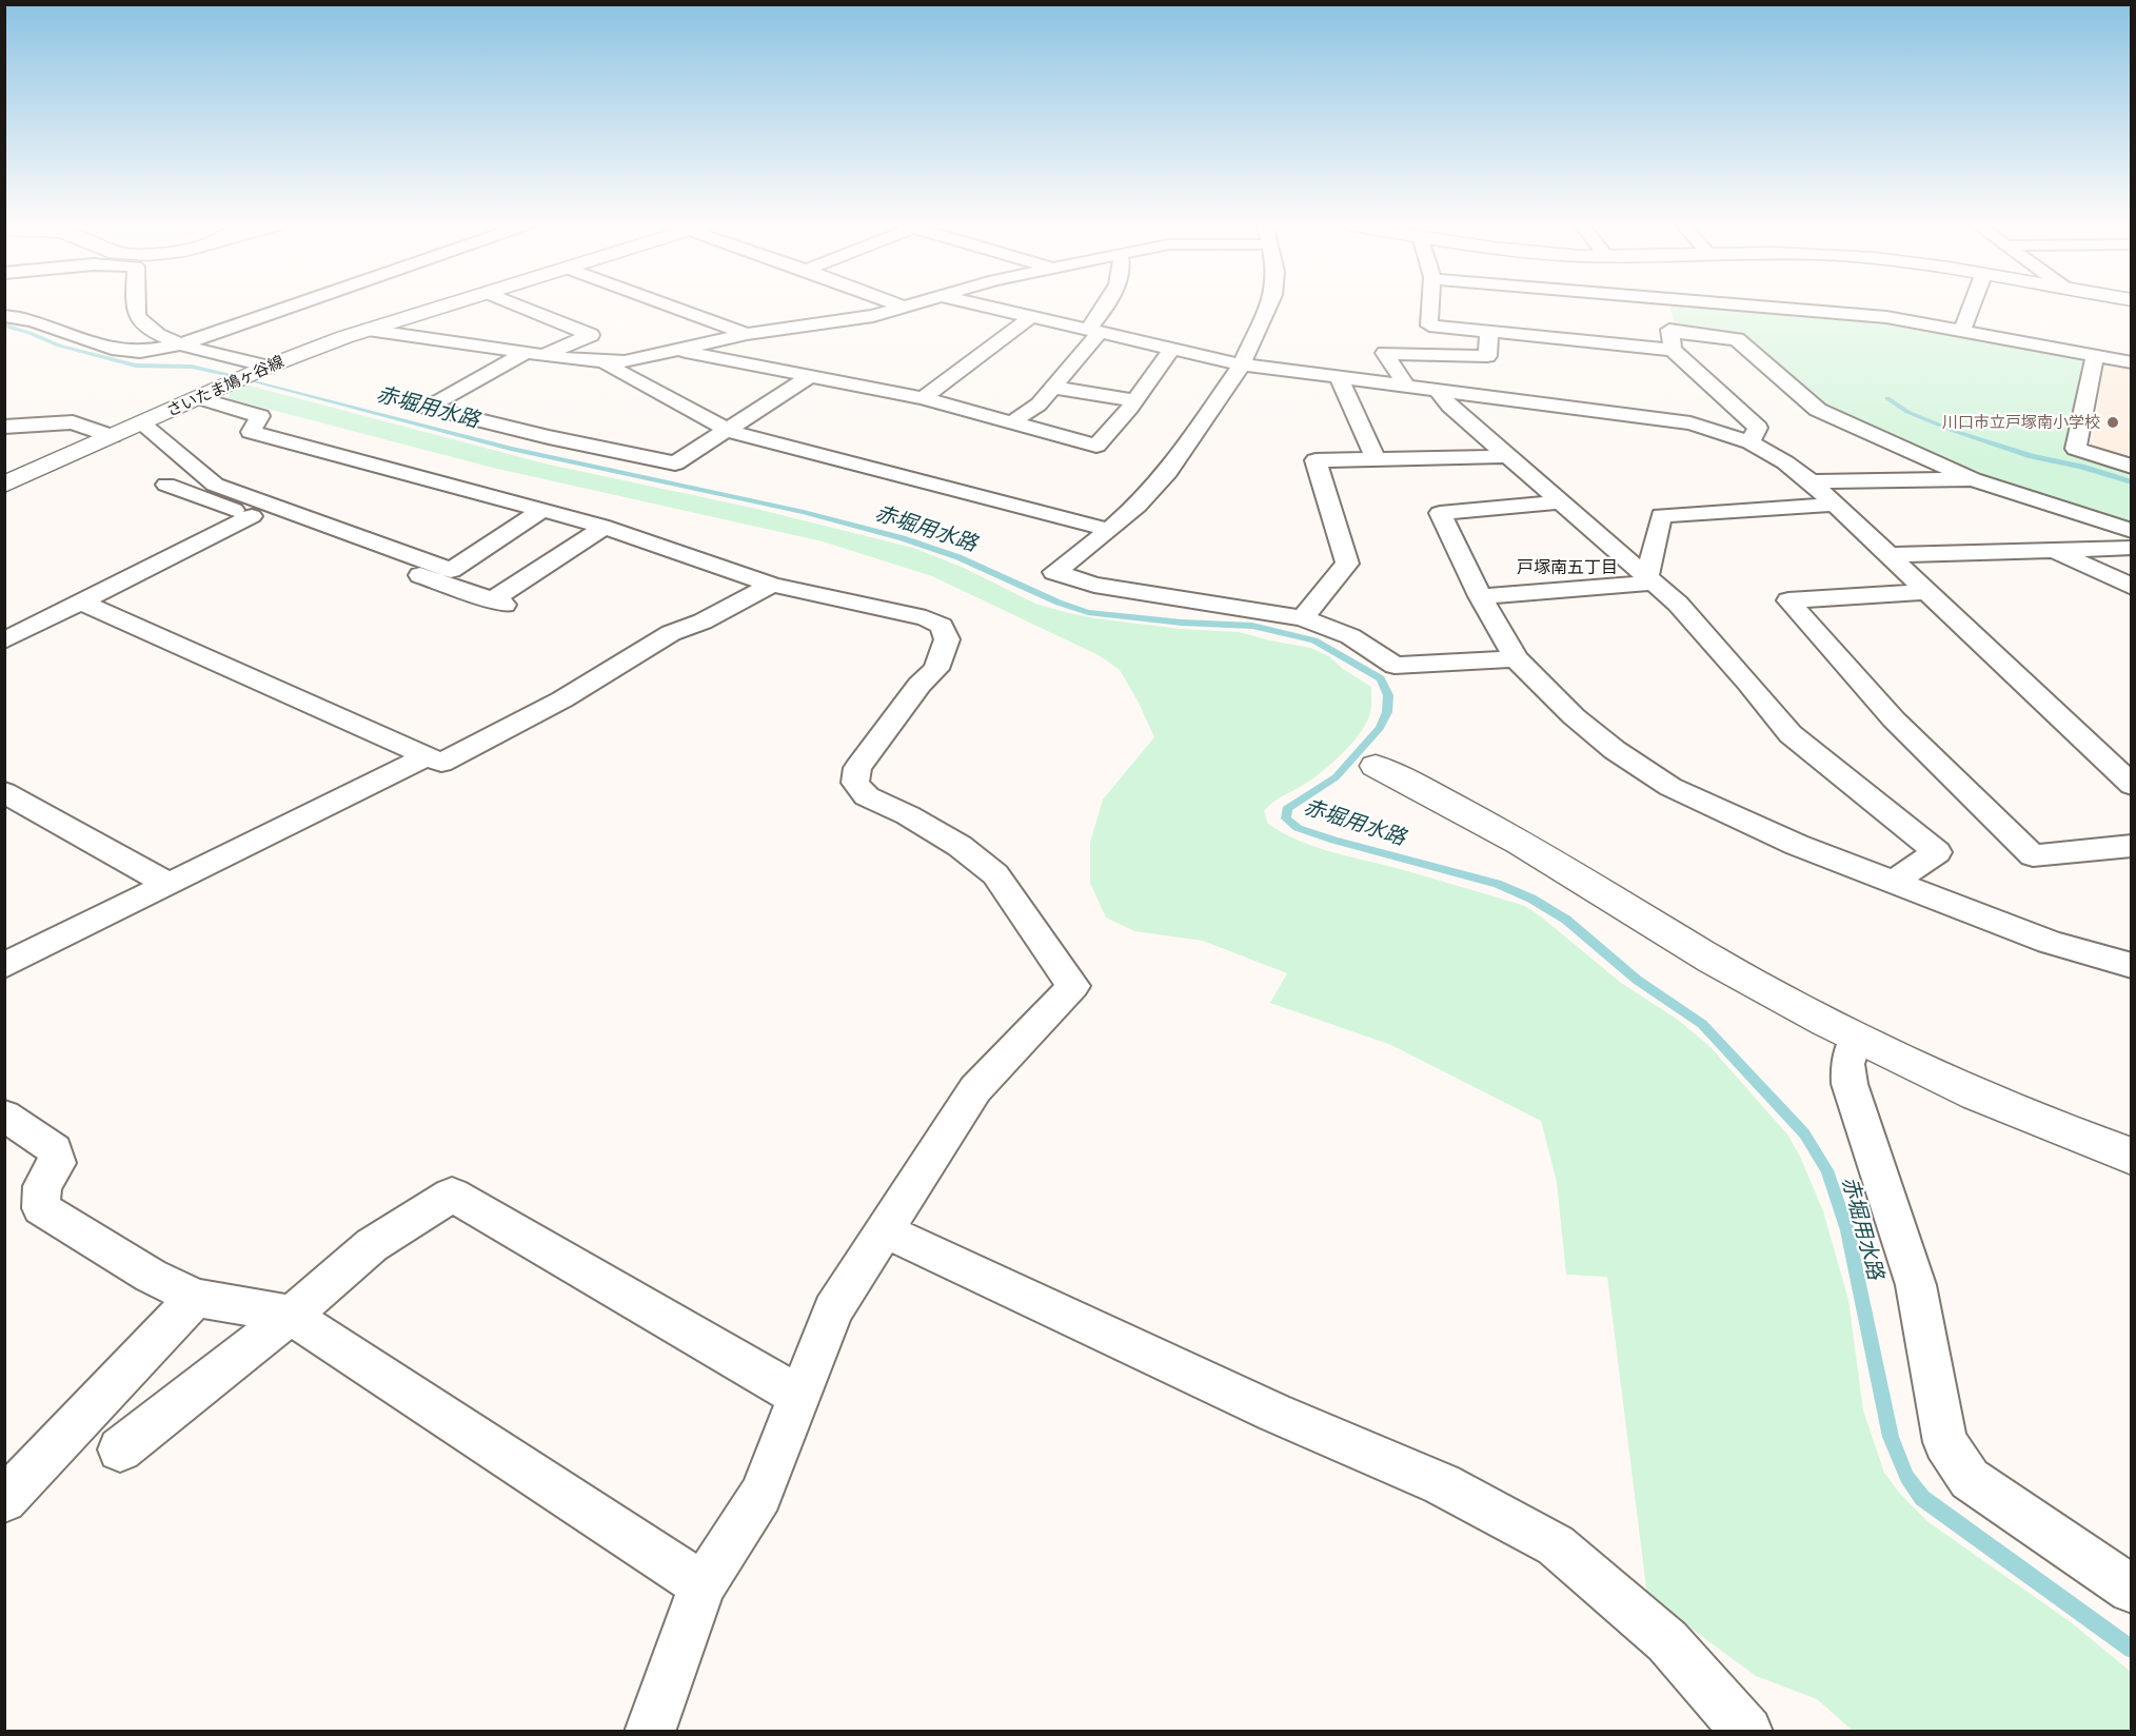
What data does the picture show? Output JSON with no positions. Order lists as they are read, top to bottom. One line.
{"streets":{"street":["さいたま鳩ヶ谷線"]},"districts":["戸塚南五丁目"],"water":["赤堀用水路"],"places":["川口市立戸塚南小学校"]}
